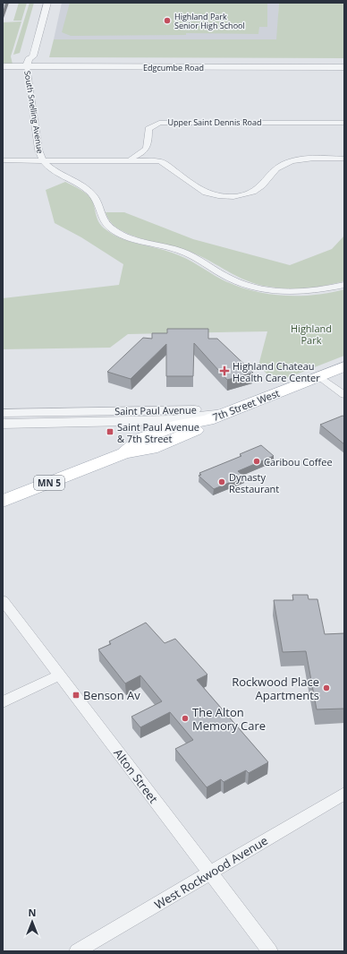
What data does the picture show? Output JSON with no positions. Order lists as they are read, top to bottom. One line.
{"streets":{"main road":["7th Street West","MN 5"],"street":["Edgcumbe Road","South Snelling Avenue","Upper Saint Dennis Road","Saint Paul Avenue","Alton Street","West Rockwood Avenue"]},"crossings":[["Edgcumbe Road","South Snelling Avenue"],["7th Street West","Saint Paul Avenue"],["Alton Street","West Rockwood Avenue"]],"parks":["Highland Park"],"places":{"other":["Highland Park Senior High School","Caribou Coffee","Dynasty Restaurant","Rockwood Place Apartments","The Alton Memory Care"],"health":["Highland Chateau Health Care Center"],"transit":["Saint Paul Avenue & 7th Street","Benson Av"]},"north":"top"}
